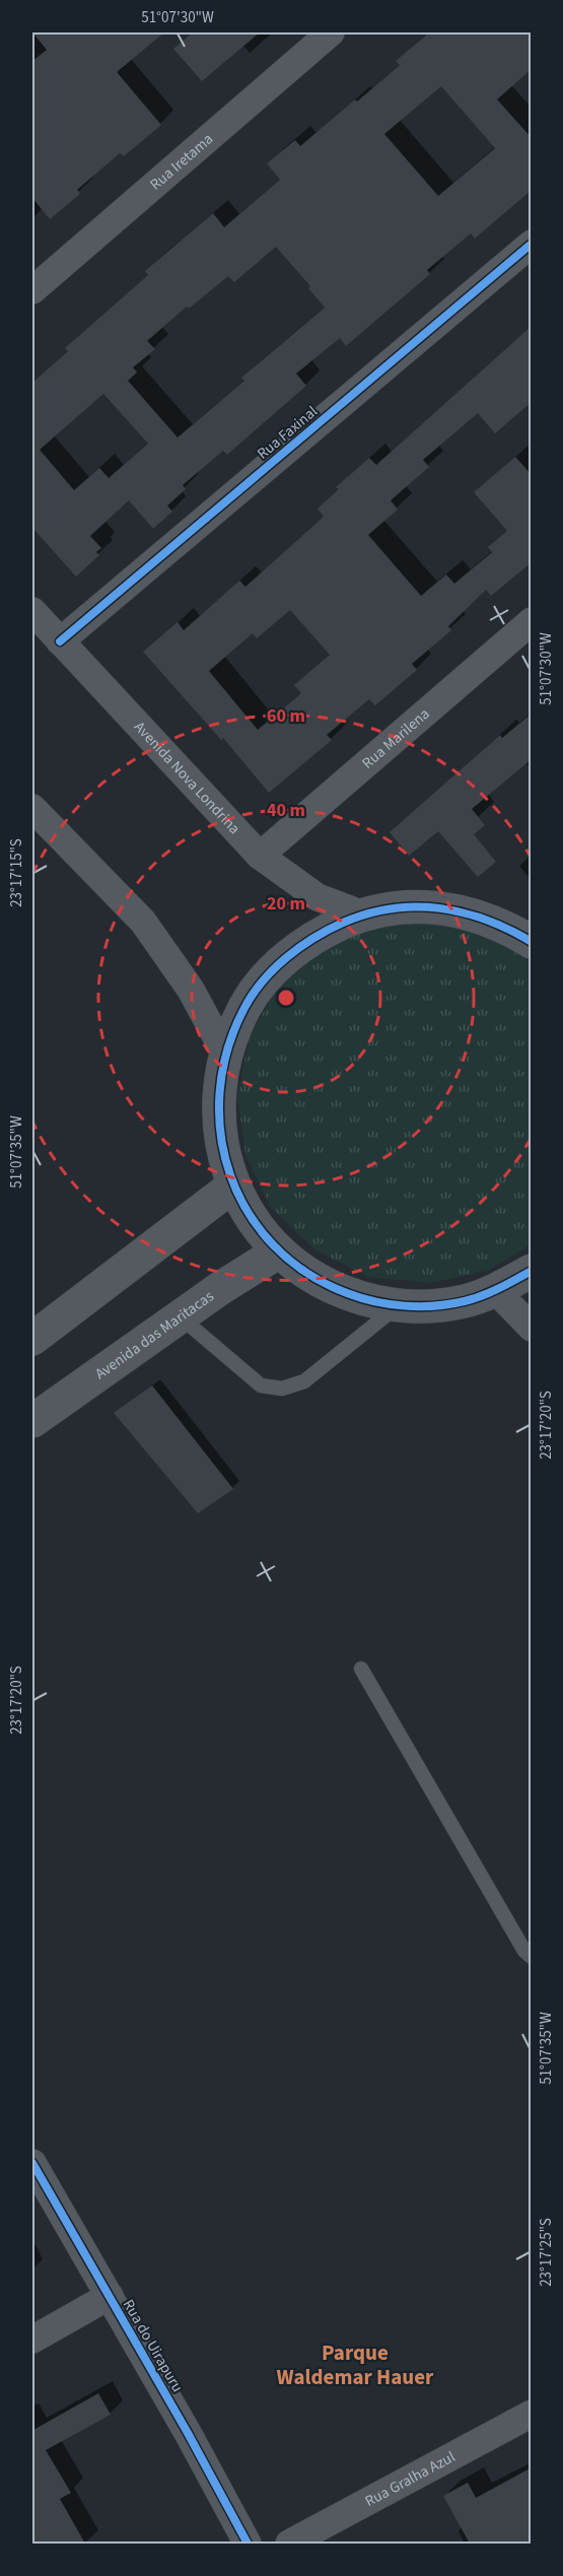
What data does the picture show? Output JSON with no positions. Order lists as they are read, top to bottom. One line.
{"streets":{"street":["Rua Iretama","Rua Faxinal","Rua Marilena","Avenida Nova Londrina","Avenida das Maritacas","Rua do Uirapuru","Rua Gralha Azul"]},"crossings":[["Rua Faxinal","Avenida Nova Londrina"],["Rua Marilena","Avenida Nova Londrina"]],"districts":["Parque Waldemar Hauer"],"coordinates":["51°07'30\"W","23°17'15\"S","51°07'35\"W","23°17'20\"S","23°17'25\"S"],"rings":["60 m","40 m","20 m"]}
